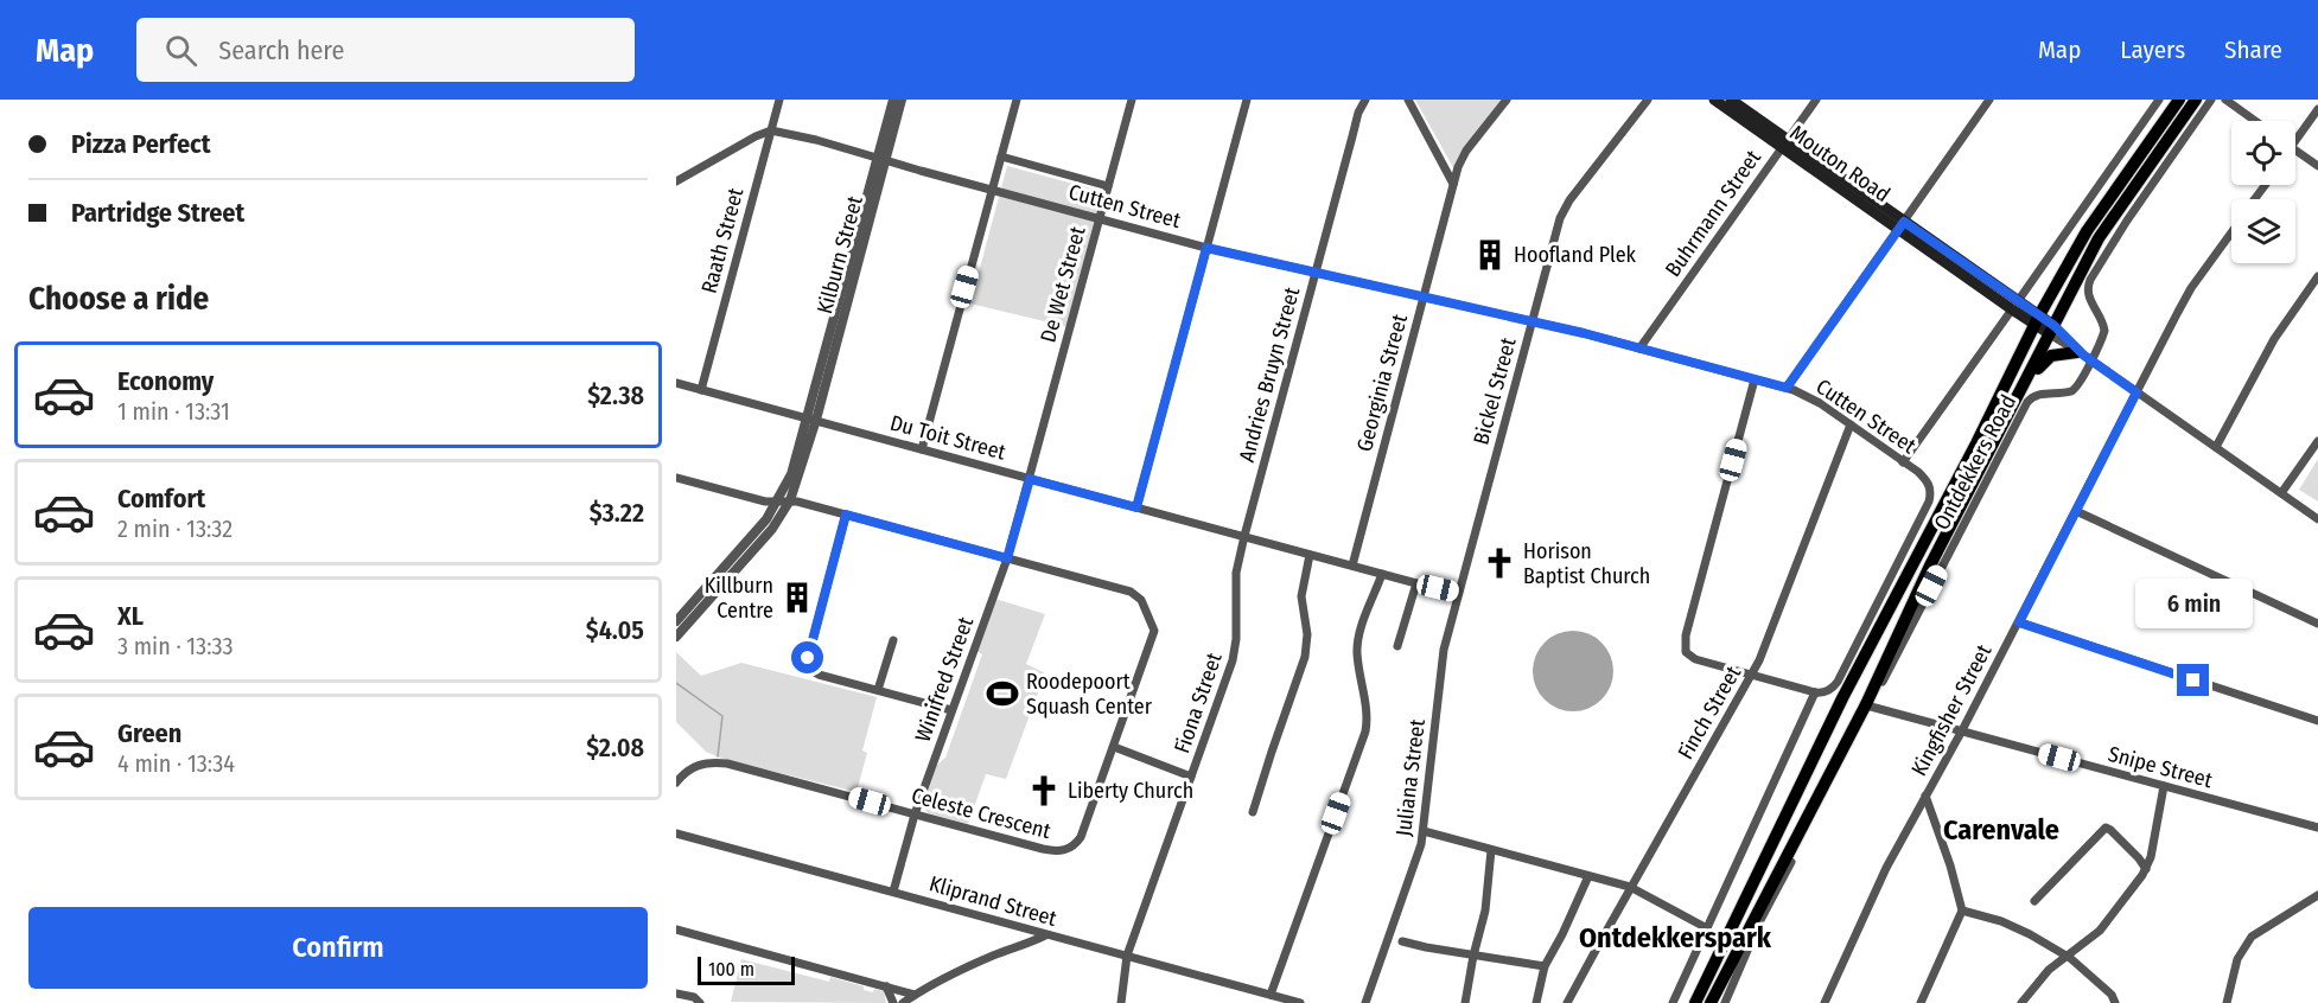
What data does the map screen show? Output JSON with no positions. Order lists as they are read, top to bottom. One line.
{"streets":{"main road":["Mouton Road","Ontdekkers Road"],"street":["Cutten Street","Buhrmann Street","Raath Street","Kilburn Street","De Wet Street","Andries Bruyn Street","Georginia Street","Bickel Street","Du Toit Street","Winifred Street","Fiona Street","Kingfisher Street","Finch Street","Snipe Street","Juliana Street","Celeste Crescent","Kliprand Street"]},"crossings":[["Mouton Road","Buhrmann Street"],["Mouton Road","Ontdekkers Road"],["Mouton Road","Kingfisher Street"],["Cutten Street","Buhrmann Street"],["Cutten Street","Raath Street"],["Cutten Street","Kilburn Street"],["Cutten Street","De Wet Street"],["Cutten Street","Andries Bruyn Street"],["Cutten Street","Georginia Street"],["Cutten Street","Bickel Street"],["Cutten Street","Ontdekkers Road"],["Cutten Street","Finch Street"],["Raath Street","Du Toit Street"],["Kilburn Street","Du Toit Street"],["De Wet Street","Du Toit Street"],["De Wet Street","Winifred Street"],["Andries Bruyn Street","Du Toit Street"],["Andries Bruyn Street","Fiona Street"],["Georginia Street","Du Toit Street"],["Bickel Street","Du Toit Street"],["Bickel Street","Juliana Street"],["Du Toit Street","Winifred Street"],["Du Toit Street","Fiona Street"],["Du Toit Street","Juliana Street"],["Ontdekkers Road","Snipe Street"],["Winifred Street","Celeste Crescent"],["Winifred Street","Kliprand Street"],["Fiona Street","Kliprand Street"],["Kingfisher Street","Snipe Street"]],"districts":["Carenvale","Ontdekkerspark"],"places":{"building":["Hoofland Plek","Killburn Centre"],"church":["Horison Baptist Church","Liberty Church"],"sports":["Roodepoort Squash Center"]},"scale_bar":"100 m","page":{"header":"Map","search":"Search here","nav":["Map","Layers","Share"],"banner":["Pizza Perfect","Partridge Street"],"heading":"Choose a ride","list":[{"name":"Economy","note":"1 min · 13:31","value":"$2.38"},{"name":"Comfort","note":"2 min · 13:32","value":"$3.22"},{"name":"XL","note":"3 min · 13:33","value":"$4.05"},{"name":"Green","note":"4 min · 13:34","value":"$2.08"}],"bubble":"6 min","buttons":"Confirm","scale":"100 m"}}
